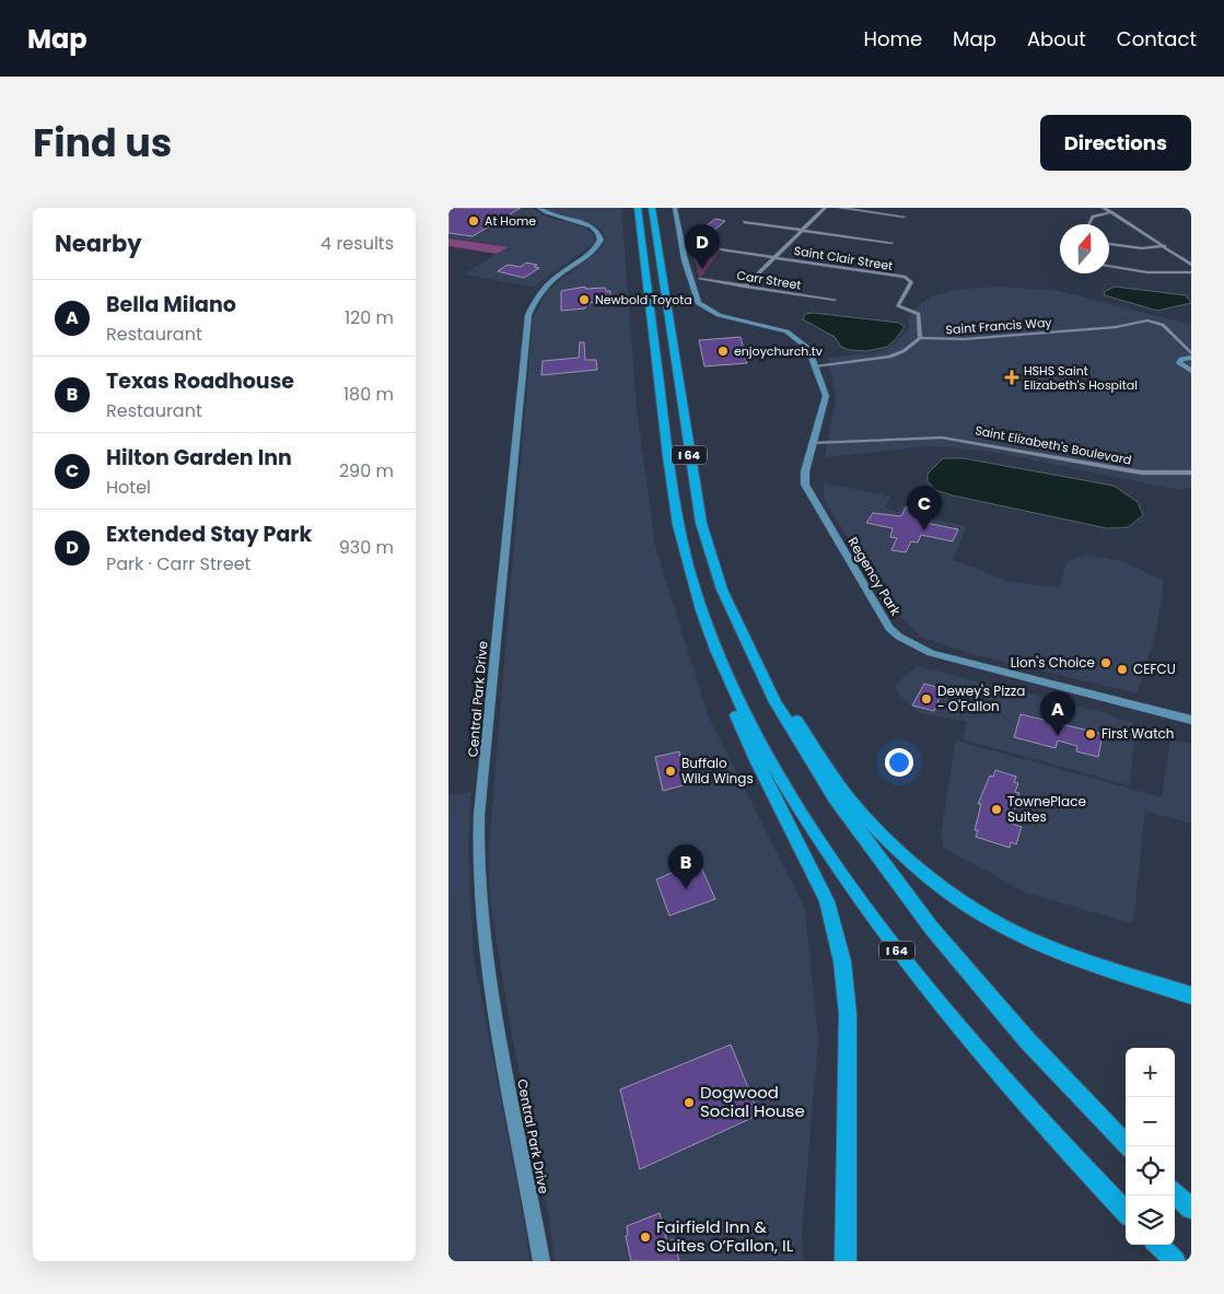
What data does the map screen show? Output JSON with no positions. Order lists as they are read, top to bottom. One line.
{"streets":{"highway":["I 64"],"street":["Saint Clair Street","Carr Street","Saint Francis Way","Saint Elizabeth's Boulevard","Regency Park","Central Park Drive"]},"crossings":[["Saint Clair Street","Saint Francis Way"],["Saint Elizabeth's Boulevard","Regency Park"]],"places":{"other":["At Home","Newbold Toyota","enjoychurch.tv","Lion's Choice","CEFCU","Dewey's Pizza - O'Fallon","First Watch","Buffalo Wild Wings","TownePlace Suites","Dogwood Social House","Fairfield Inn & Suites O’Fallon, IL"],"health":["HSHS Saint Elizabeth's Hospital"]},"north":"top","page":{"header":"Map","nav":["Home","Map","About","Contact"],"title":"Find us","buttons":"Directions","heading":["Nearby","4 results"],"pins":["D","C","A","B"],"list":[{"mark":"A","name":"Bella Milano","note":"Restaurant","value":"120 m"},{"mark":"B","name":"Texas Roadhouse","note":"Restaurant","value":"180 m"},{"mark":"C","name":"Hilton Garden Inn","note":"Hotel","value":"290 m"},{"mark":"D","name":"Extended Stay Park","note":"Park · Carr Street","value":"930 m"}],"map_buttons":["+","−"]}}
